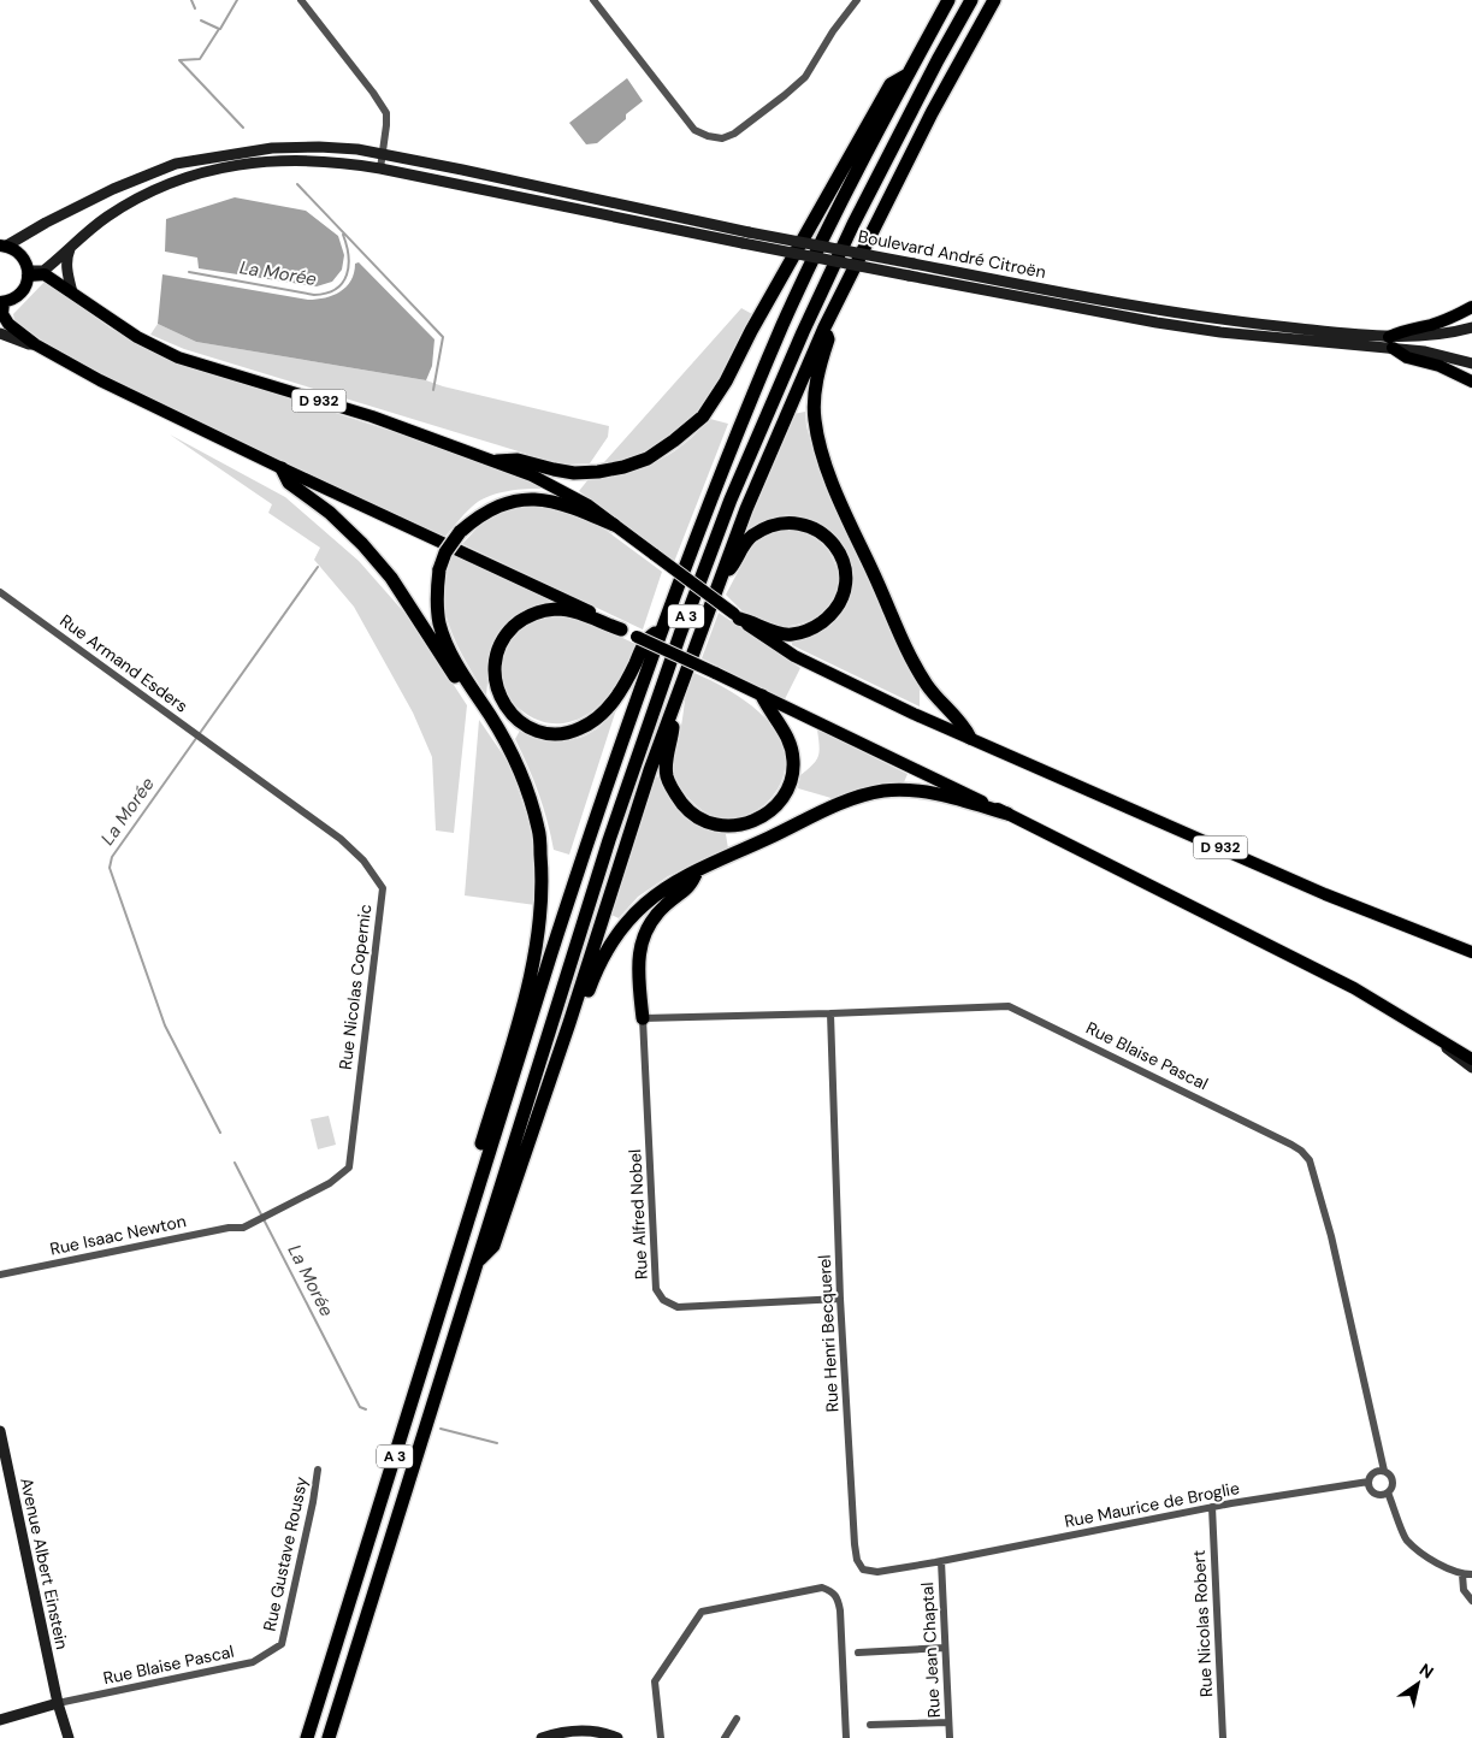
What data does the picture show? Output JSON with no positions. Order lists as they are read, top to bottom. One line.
{"streets":{"highway":["A 3"],"main road":["Boulevard André Citroën","D 932","Avenue Albert Einstein"],"street":["Rue Armand Esders","Rue Nicolas Copernic","Rue Blaise Pascal","Rue Alfred Nobel","Rue Isaac Newton","Rue Henri Becquerel","Rue Maurice de Broglie","Rue Gustave Roussy","Rue Nicolas Robert","Rue Jean Chaptal"]},"crossings":[["Boulevard André Citroën","D 932"],["Rue Armand Esders","Rue Nicolas Copernic"],["Rue Nicolas Copernic","Rue Isaac Newton"],["Rue Blaise Pascal","Rue Alfred Nobel"],["Rue Blaise Pascal","Rue Henri Becquerel"],["Rue Blaise Pascal","Rue Maurice de Broglie"],["Rue Blaise Pascal","Rue Gustave Roussy"],["Rue Blaise Pascal","Avenue Albert Einstein"],["Rue Alfred Nobel","Rue Henri Becquerel"],["Rue Henri Becquerel","Rue Maurice de Broglie"],["Rue Henri Becquerel","Rue Jean Chaptal"],["Rue Maurice de Broglie","Rue Nicolas Robert"],["Rue Maurice de Broglie","Rue Jean Chaptal"]],"water":["La Morée"],"north":"top right"}
